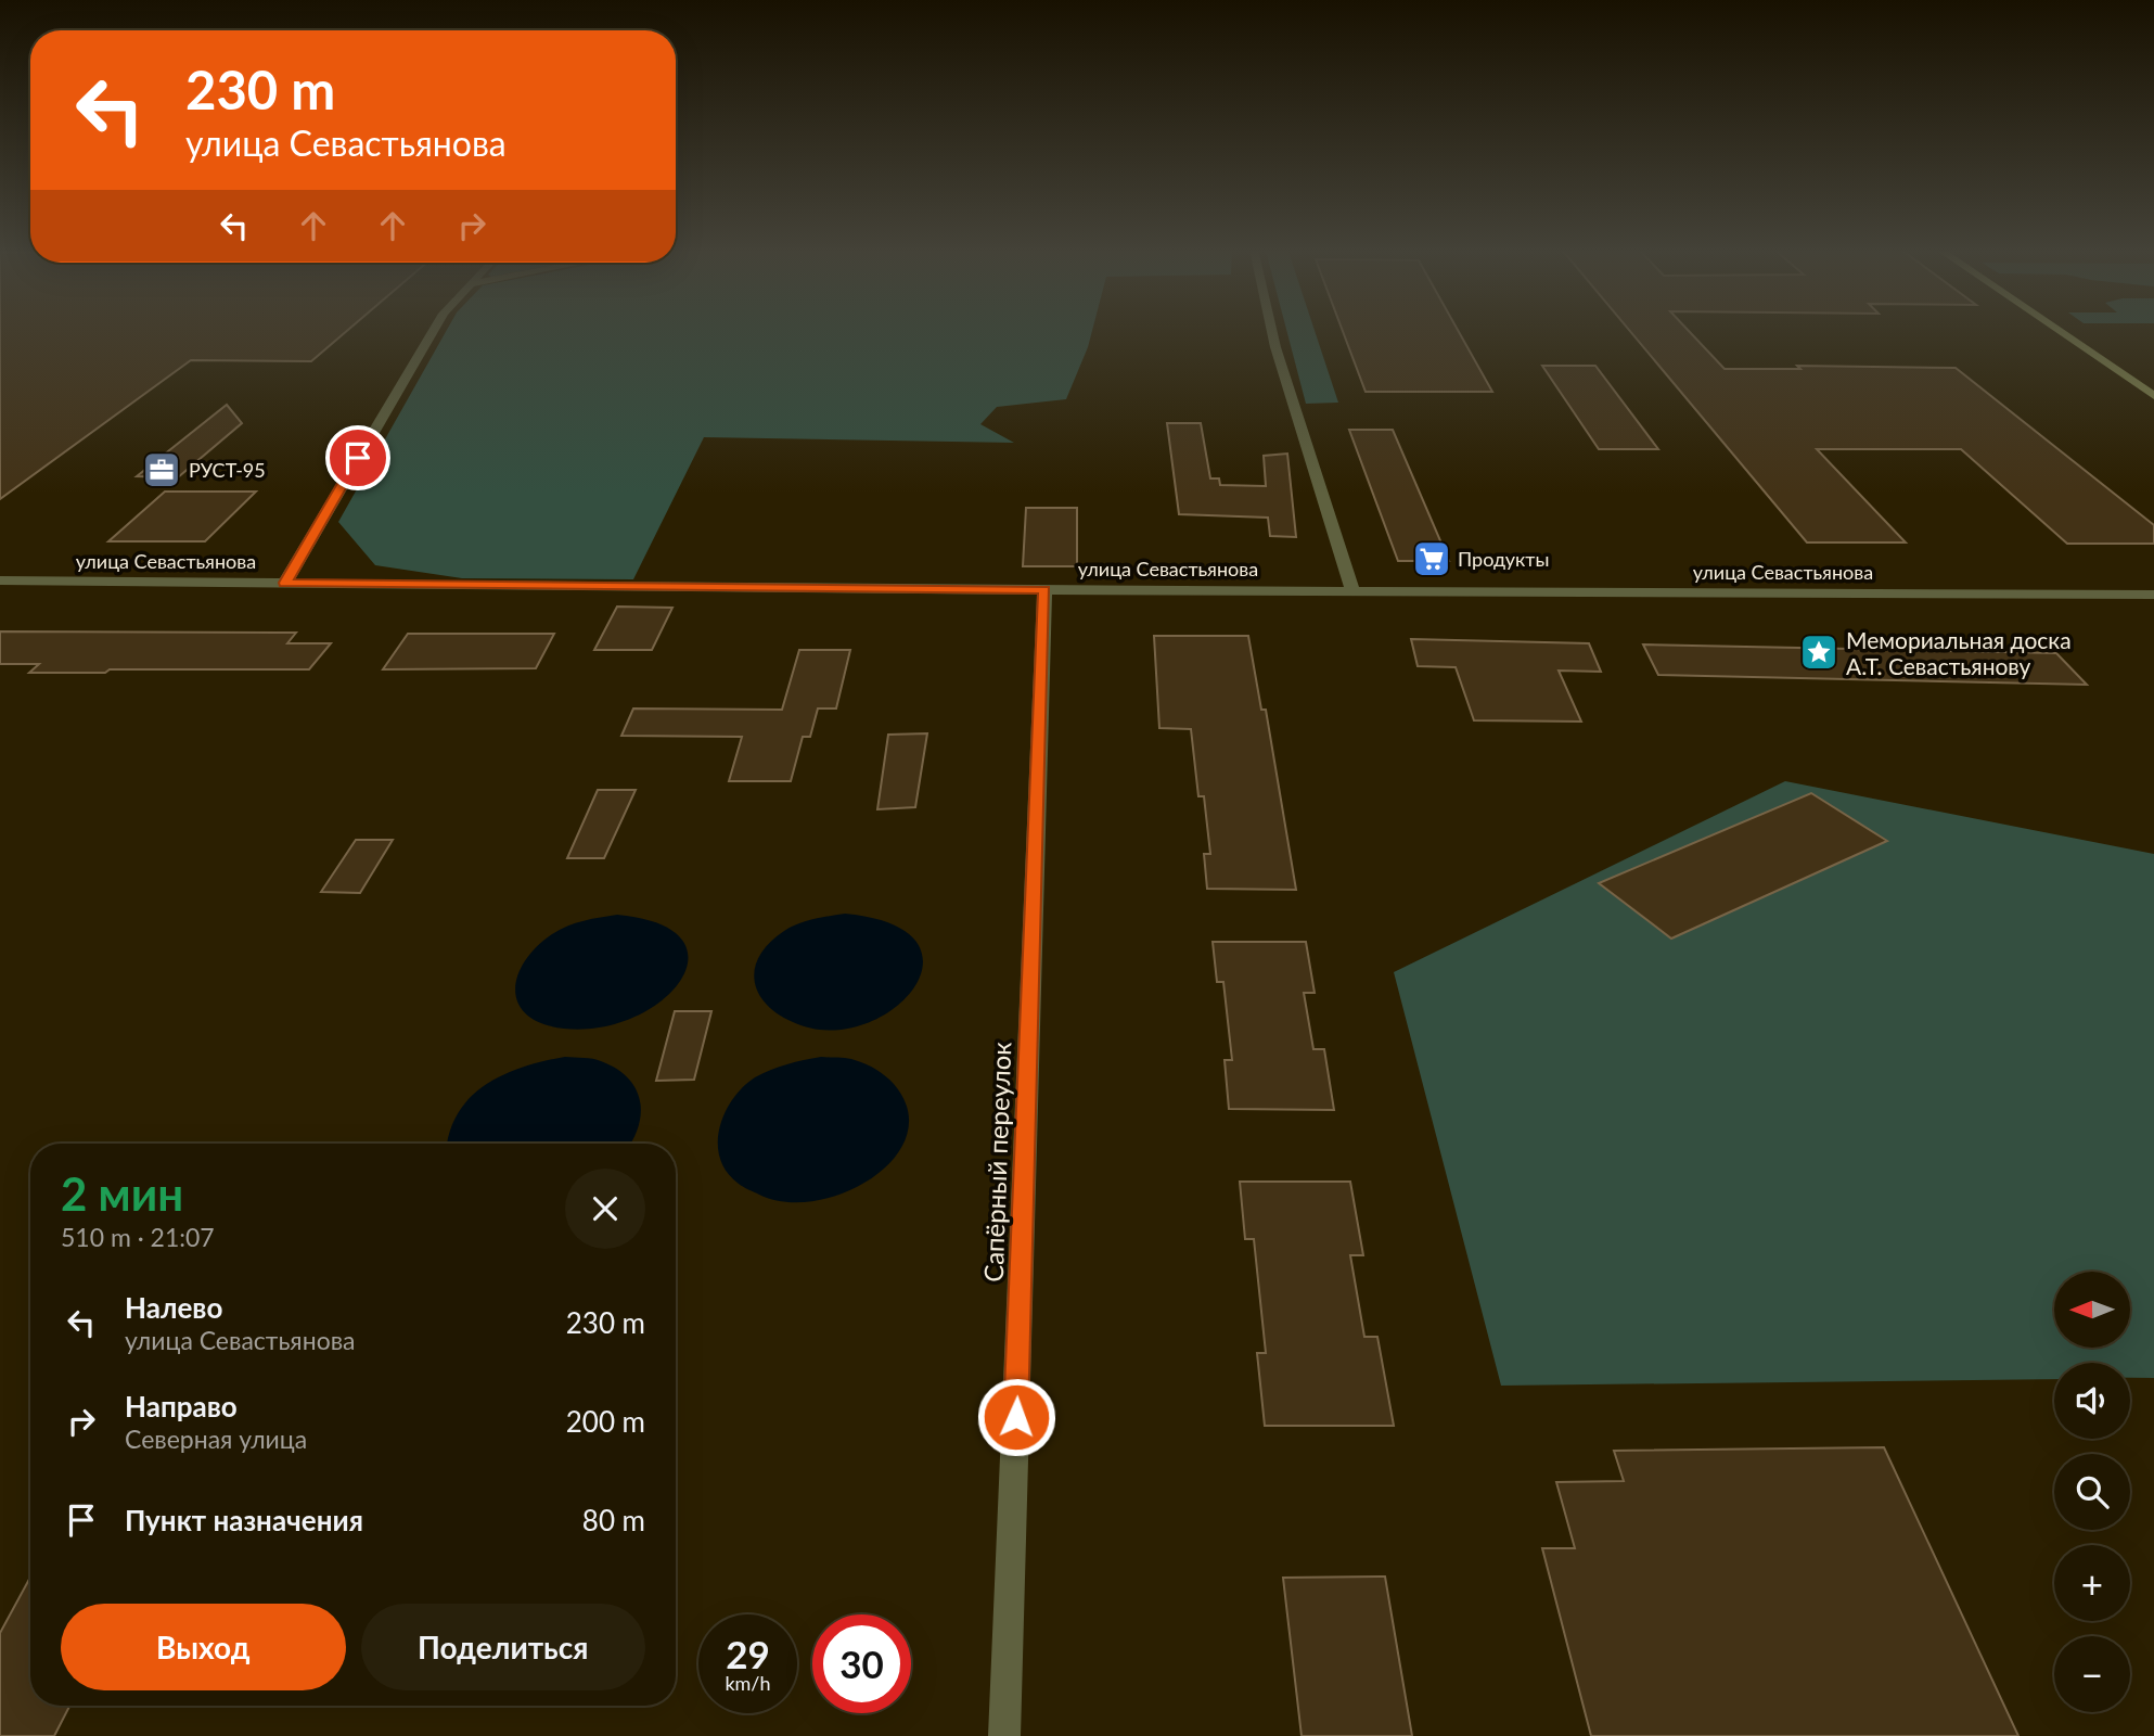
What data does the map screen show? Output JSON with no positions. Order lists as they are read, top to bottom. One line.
{"streets":{"street":["улица Севастьянова","Сапёрный переулок"]},"crossings":[["улица Севастьянова","Сапёрный переулок"]],"places":{"office":["РУСТ-95"],"supermarket":["Продукты"],"place":["Мемориальная доска А.Т. Севастьянову"]},"north":"left","page":{"turn":["230 m","улица Севастьянова"],"heading":["2 мин","510 m · 21:07"],"map_buttons":["+","−"],"list":[{"name":"Налево","note":"улица Севастьянова","value":"230 m"},{"name":"Направо","note":"Северная улица","value":"200 m"},{"name":"Пункт назначения","value":"80 m"}],"buttons":["Выход","Поделиться"],"speed":"29 km/h","limit":"30"}}
